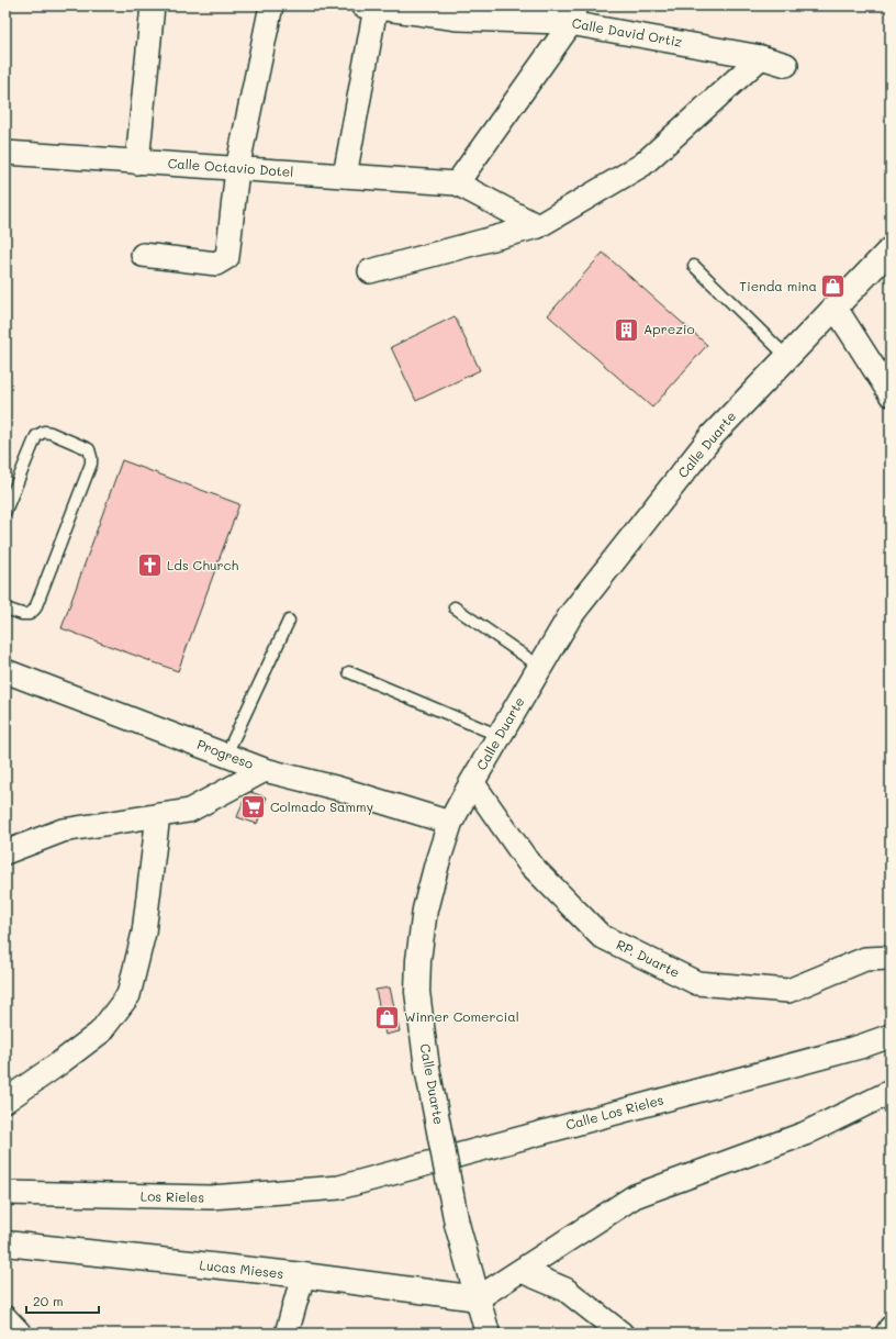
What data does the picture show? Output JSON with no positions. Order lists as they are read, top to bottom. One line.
{"streets":{"street":["Calle David Ortiz","Calle Octavio Dotel","Calle Duarte","Progreso","RP. Duarte","Calle Los Rieles","Los Rieles","Lucas Mieses"]},"crossings":[["Calle Duarte","Progreso"],["Calle Duarte","RP. Duarte"],["Calle Duarte","Lucas Mieses"],["Calle Los Rieles","Los Rieles"]],"places":{"shop":["Tienda mina","Winner Comercial"],"building":["Aprezio"],"church":["Lds Church"],"supermarket":["Colmado Sammy"]},"scale_bar":"20 m"}
